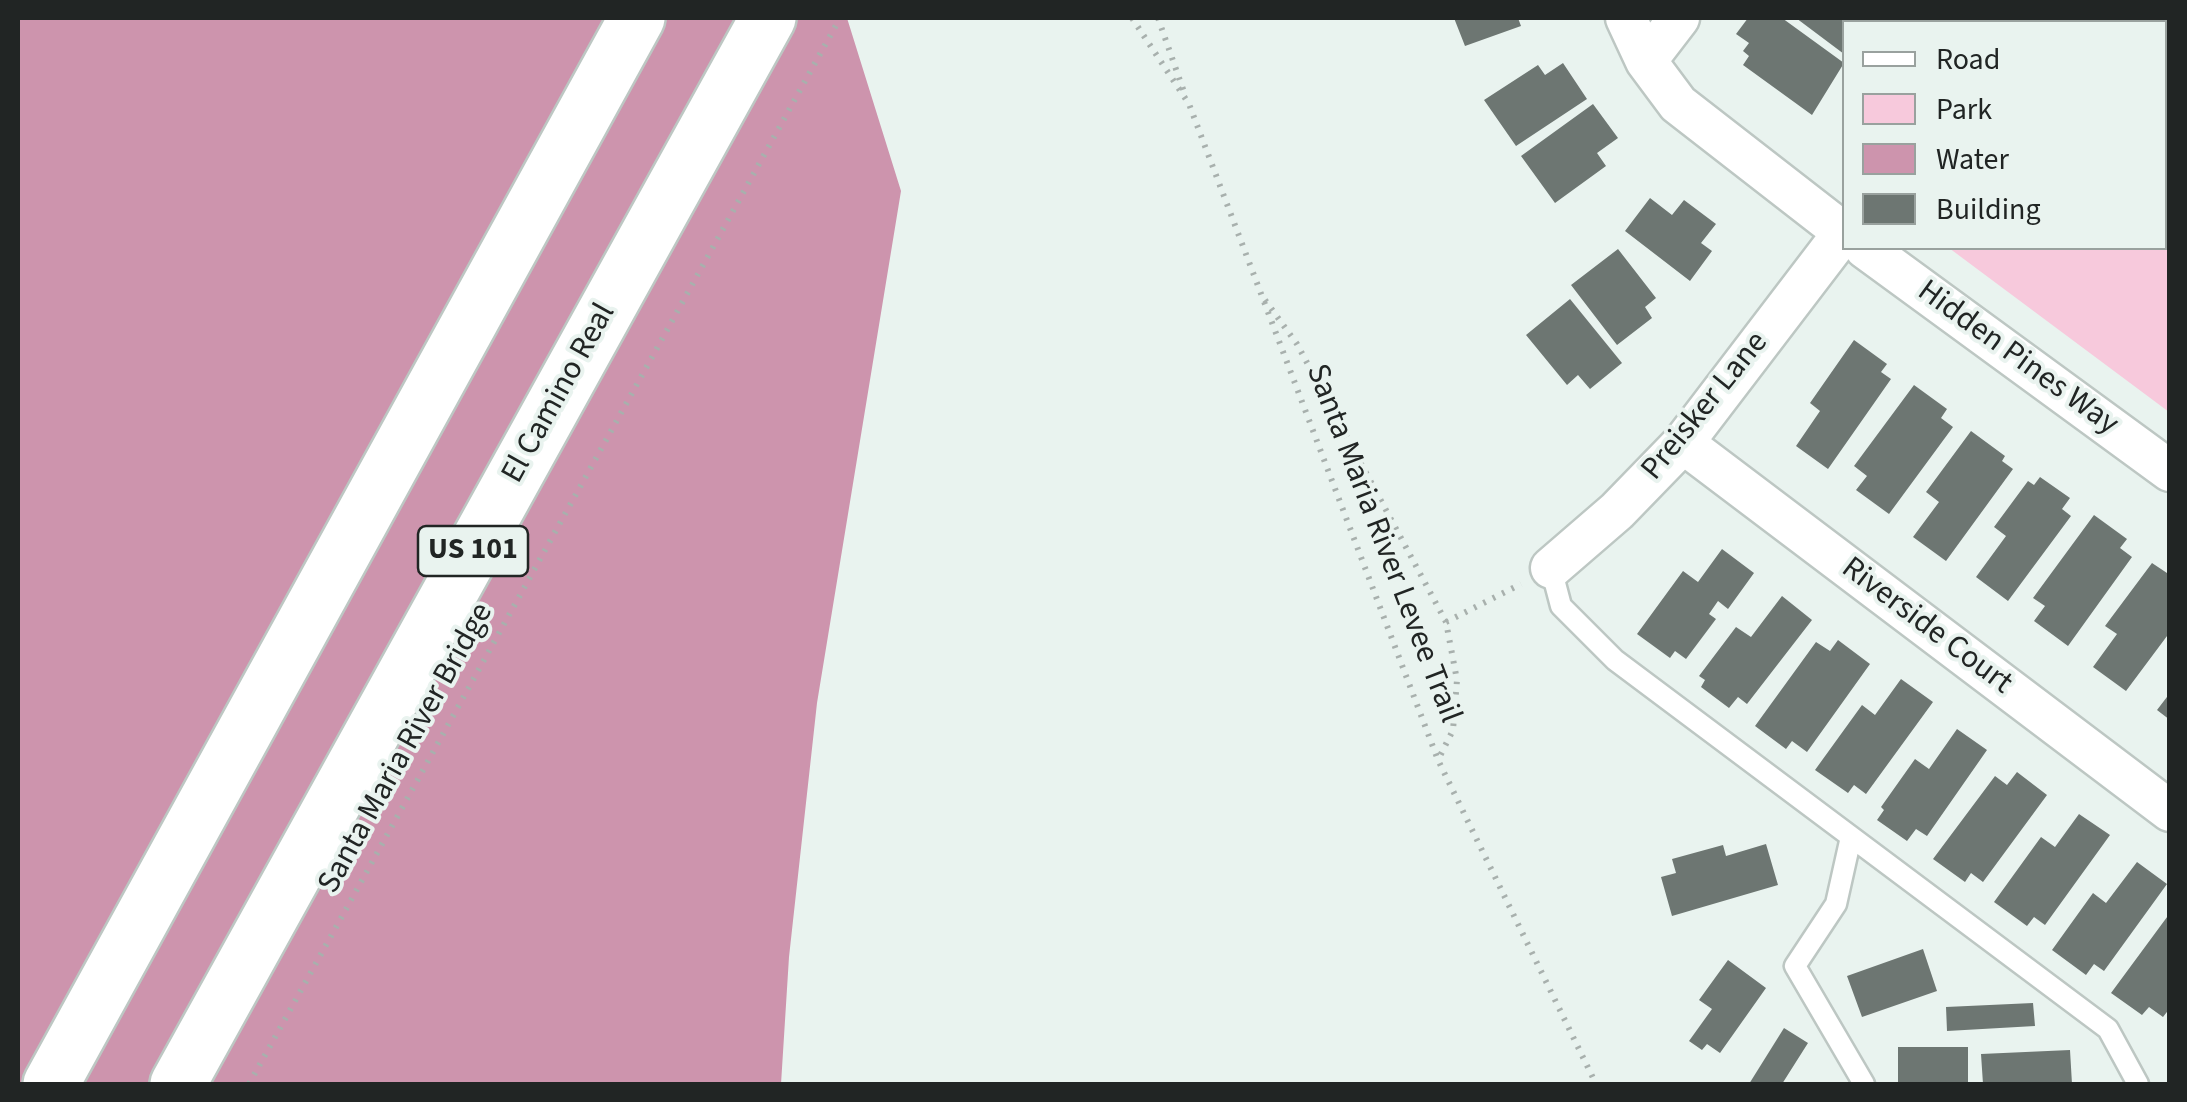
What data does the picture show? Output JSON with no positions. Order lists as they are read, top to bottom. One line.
{"streets":{"highway":["El Camino Real","US 101"],"street":["Hidden Pines Way","Preisker Lane","Riverside Court"],"path":["Santa Maria River Levee Trail","Santa Maria River Bridge"]},"crossings":[["Preisker Lane","Riverside Court"]],"legend":["Road","Park","Water","Building"]}
